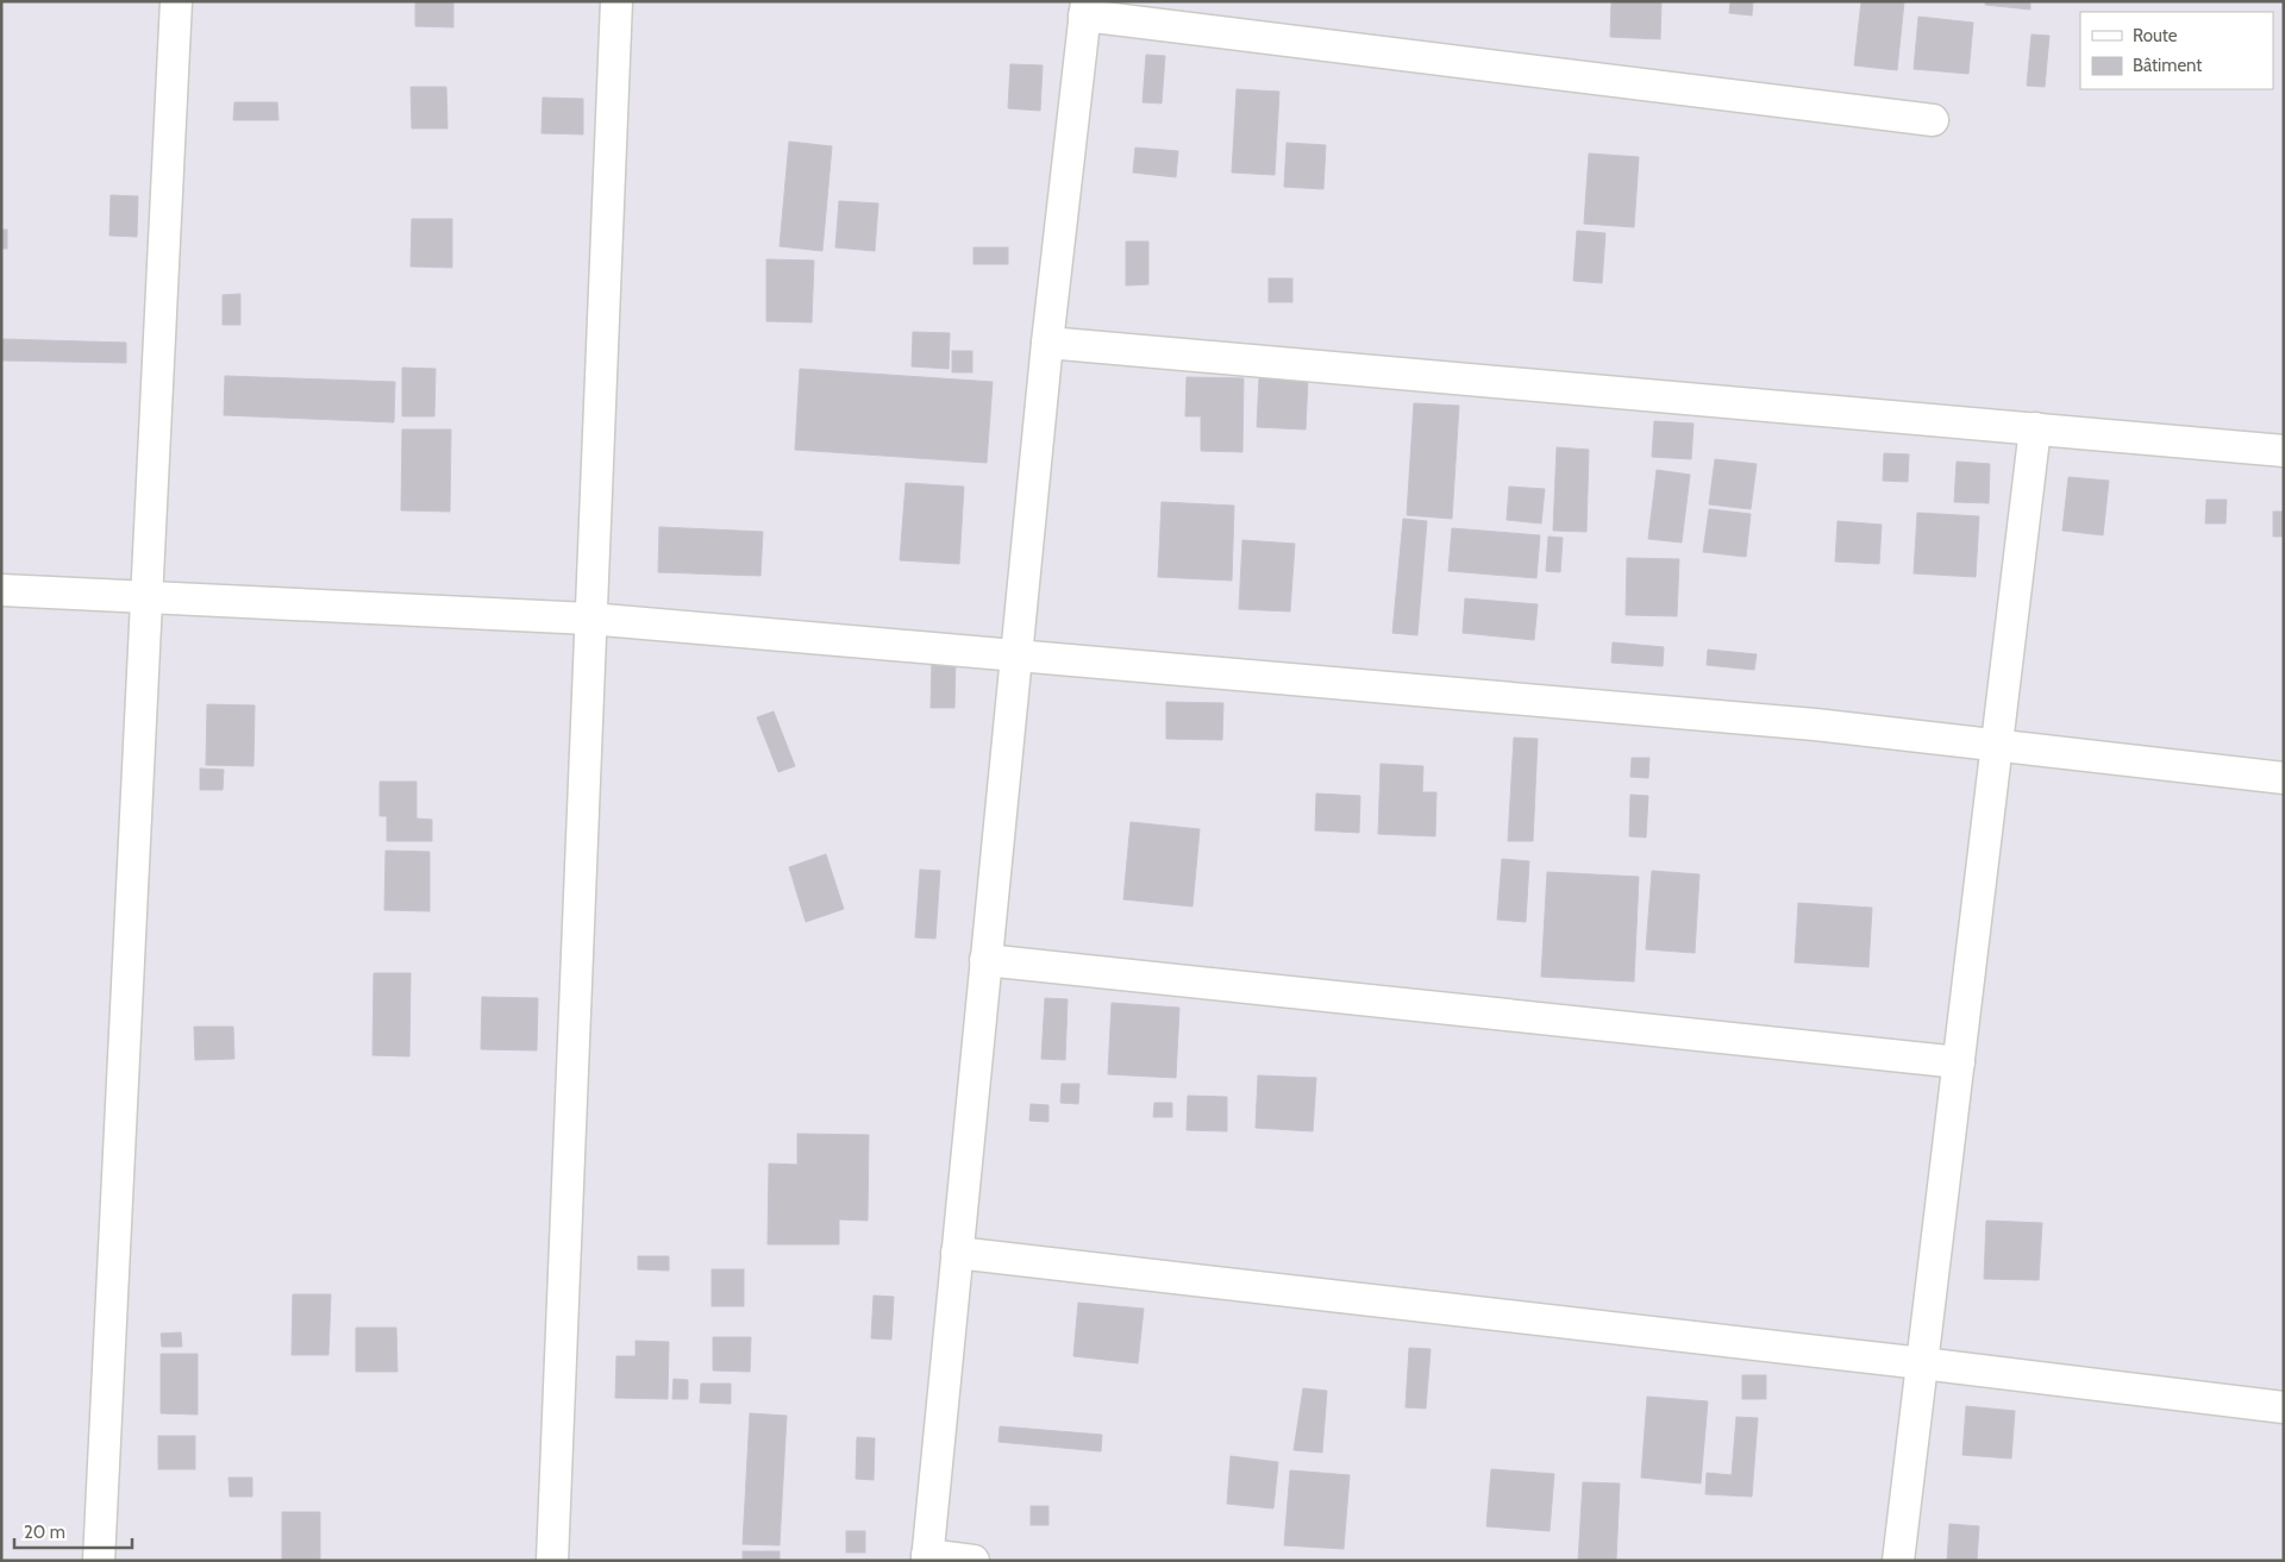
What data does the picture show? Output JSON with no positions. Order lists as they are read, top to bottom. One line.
{"legend":["Route","Bâtiment"],"scale_bar":"20 m"}
